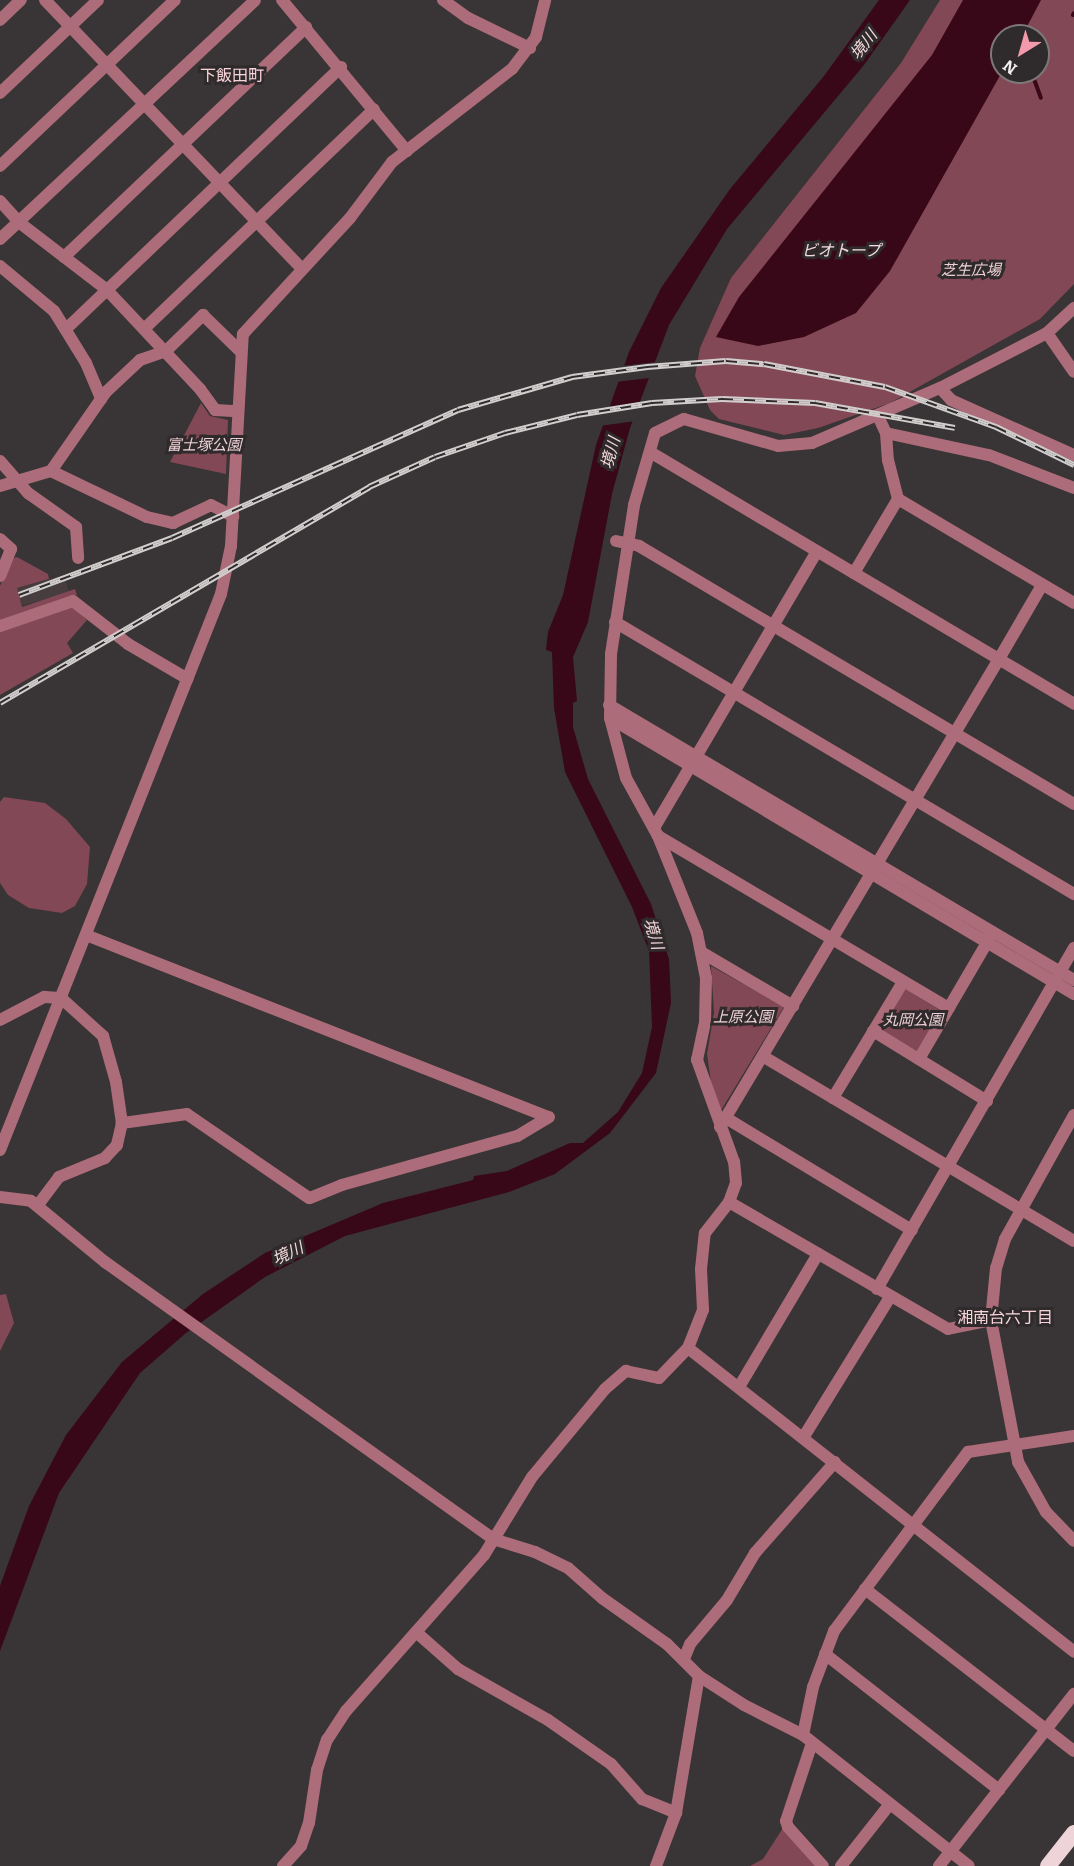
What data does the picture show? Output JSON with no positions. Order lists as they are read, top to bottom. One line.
{"districts":["下飯田町","湘南台六丁目"],"water":["境川","ビオトープ"],"parks":["芝生広場","富士塚公園","上原公園","丸岡公園"],"north":"bottom left"}
